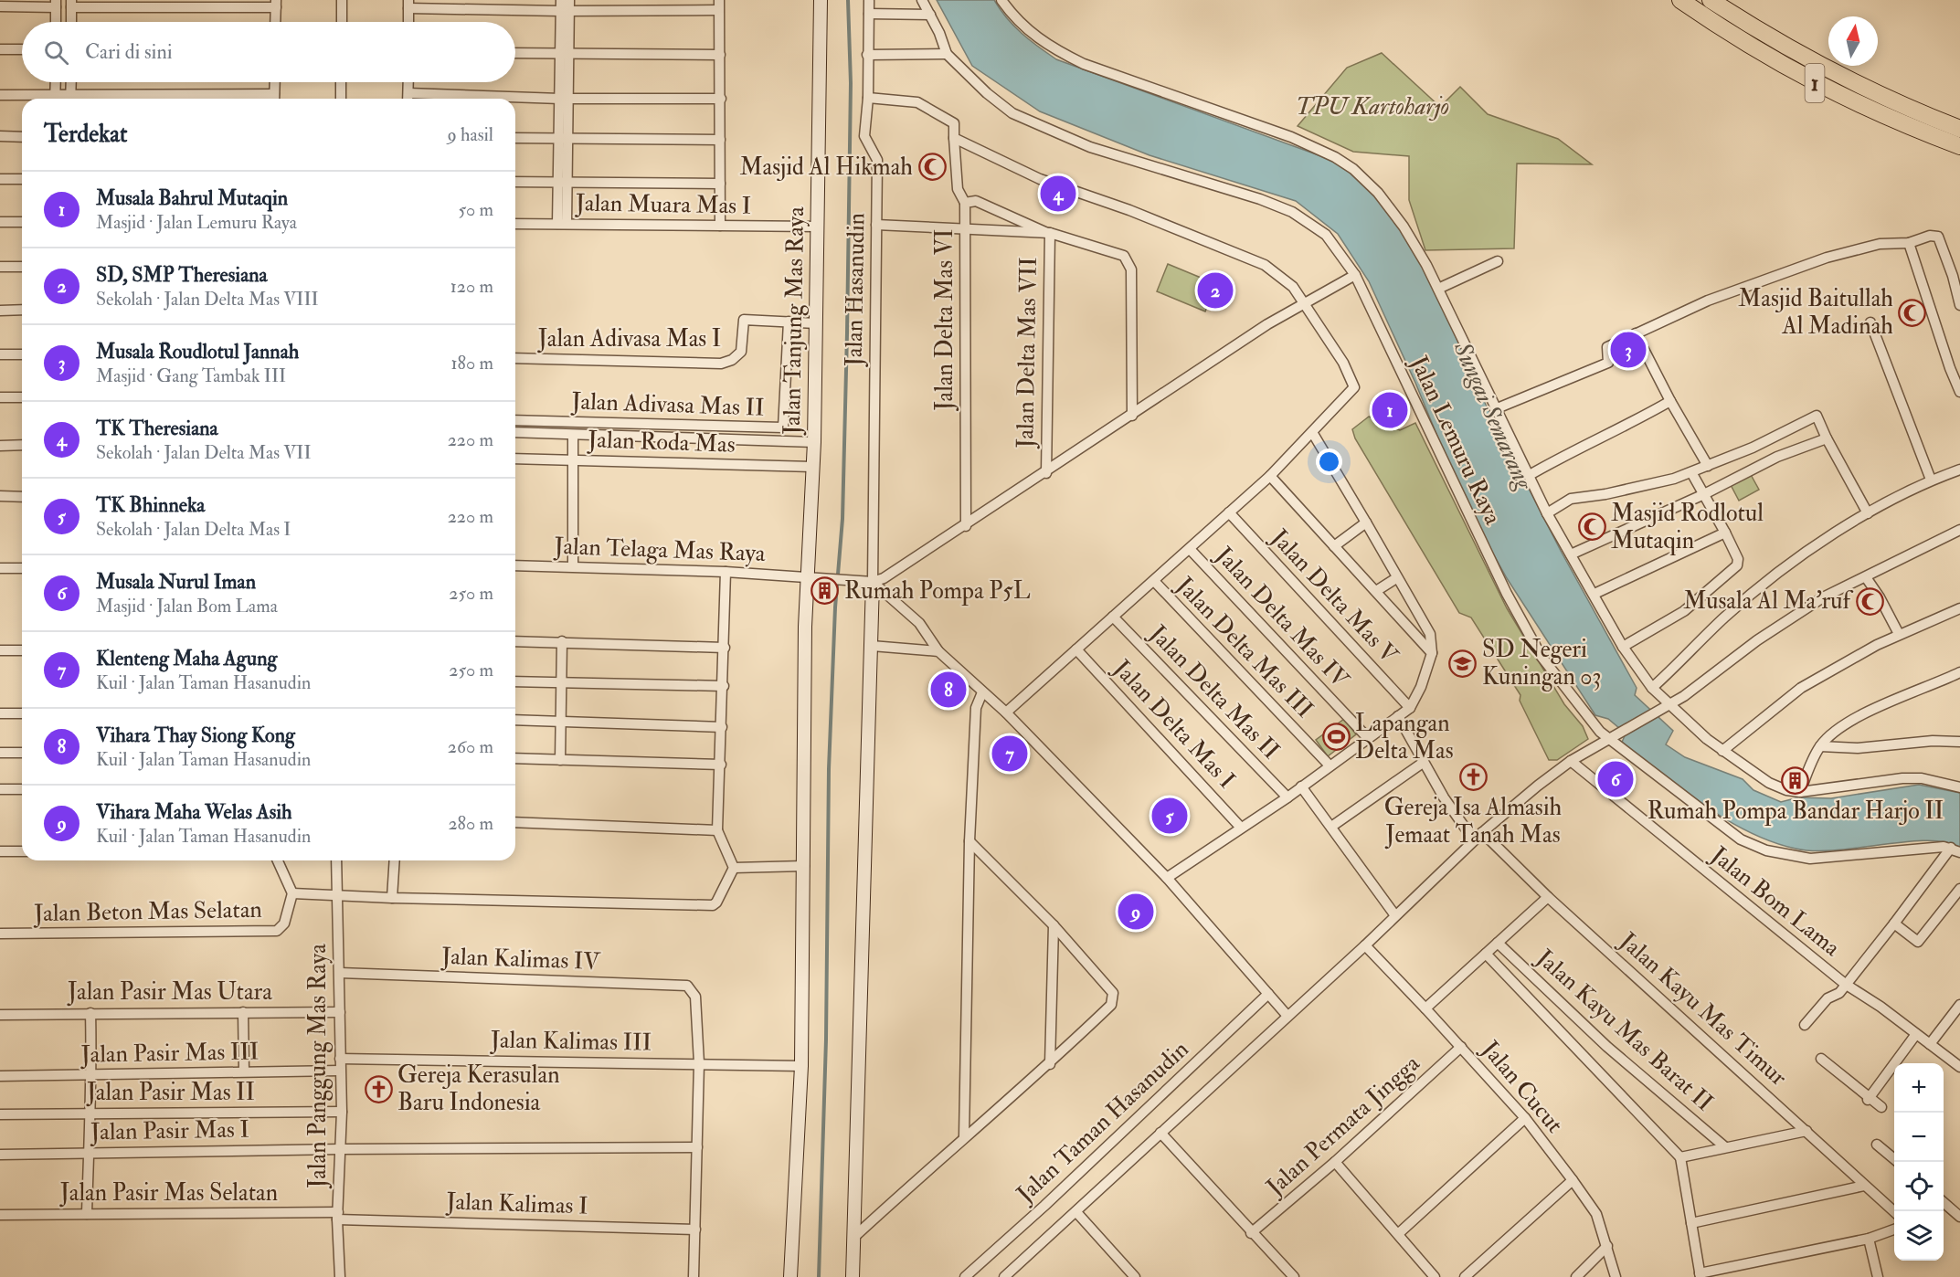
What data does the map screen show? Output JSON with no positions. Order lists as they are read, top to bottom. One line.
{"streets":{"highway":["1"],"street":["Jalan Muara Mas I","Jalan Hasanudin","Jalan Delta Mas VI","Jalan Tanjung Mas Raya","Jalan Adivasa Mas I","Jalan Delta Mas VII","Jalan Adivasa Mas II","Jalan Lemuru Raya","Jalan Roda Mas","Jalan Telaga Mas Raya","Jalan Delta Mas V","Jalan Delta Mas IV","Jalan Delta Mas III","Jalan Delta Mas II","Jalan Delta Mas I","Jalan Bom Lama","Jalan Beton Mas Selatan","Jalan Kalimas IV","Jalan Pasir Mas Utara","Jalan Kayu Mas Timur","Jalan Kayu Mas Barat II","Jalan Kalimas III","Jalan Pasir Mas III","Jalan Panggung Mas Raya","Jalan Cucut","Jalan Pasir Mas II","Jalan Taman Hasanudin","Jalan Permata Jingga","Jalan Pasir Mas I","Jalan Pasir Mas Selatan","Jalan Kalimas I"]},"crossings":[["Jalan Muara Mas I","Jalan Tanjung Mas Raya"],["Jalan Hasanudin","Jalan Telaga Mas Raya"],["Jalan Delta Mas VI","Jalan Delta Mas VII"],["Jalan Tanjung Mas Raya","Jalan Adivasa Mas I"],["Jalan Tanjung Mas Raya","Jalan Roda Mas"],["Jalan Tanjung Mas Raya","Jalan Telaga Mas Raya"],["Jalan Tanjung Mas Raya","Jalan Kalimas III"],["Jalan Adivasa Mas I","Jalan Adivasa Mas II"],["Jalan Lemuru Raya","Jalan Taman Hasanudin"],["Jalan Bom Lama","Jalan Taman Hasanudin"],["Jalan Beton Mas Selatan","Jalan Panggung Mas Raya"],["Jalan Kalimas IV","Jalan Kalimas III"],["Jalan Kalimas IV","Jalan Panggung Mas Raya"],["Jalan Pasir Mas Utara","Jalan Panggung Mas Raya"],["Jalan Kayu Mas Timur","Jalan Taman Hasanudin"],["Jalan Kalimas III","Jalan Panggung Mas Raya"],["Jalan Pasir Mas III","Jalan Panggung Mas Raya"],["Jalan Panggung Mas Raya","Jalan Pasir Mas II"],["Jalan Panggung Mas Raya","Jalan Pasir Mas I"],["Jalan Panggung Mas Raya","Jalan Pasir Mas Selatan"],["Jalan Panggung Mas Raya","Jalan Kalimas I"],["Jalan Cucut","Jalan Taman Hasanudin"],["Jalan Cucut","Jalan Permata Jingga"],["Jalan Pasir Mas Selatan","Jalan Kalimas I"]],"water":["Sungai Semarang"],"parks":["TPU Kartoharjo"],"places":{"mosque":["Masjid Al Hikmah","Masjid Baitullah Al Madinah","Masjid Rodlotul Mutaqin","Musala Al Ma'ruf"],"building":["Rumah Pompa P5L","Rumah Pompa Bandar Harjo II"],"school or university":["SD Negeri Kuningan 03"],"sports":["Lapangan Delta Mas"],"church":["Gereja Isa Almasih Jemaat Tanah Mas","Gereja Kerasulan Baru Indonesia"]},"north":"top","page":{"search":"Cari di sini","heading":["Terdekat","9 hasil"],"list":[{"mark":"1","name":"Musala Bahrul Mutaqin","note":"Masjid · Jalan Lemuru Raya","value":"50 m"},{"mark":"2","name":"SD, SMP Theresiana","note":"Sekolah · Jalan Delta Mas VIII","value":"120 m"},{"mark":"3","name":"Musala Roudlotul Jannah","note":"Masjid · Gang Tambak III","value":"180 m"},{"mark":"4","name":"TK Theresiana","note":"Sekolah · Jalan Delta Mas VII","value":"220 m"},{"mark":"5","name":"TK Bhinneka","note":"Sekolah · Jalan Delta Mas I","value":"220 m"},{"mark":"6","name":"Musala Nurul Iman","note":"Masjid · Jalan Bom Lama","value":"250 m"},{"mark":"7","name":"Klenteng Maha Agung","note":"Kuil · Jalan Taman Hasanudin","value":"250 m"},{"mark":"8","name":"Vihara Thay Siong Kong","note":"Kuil · Jalan Taman Hasanudin","value":"260 m"},{"mark":"9","name":"Vihara Maha Welas Asih","note":"Kuil · Jalan Taman Hasanudin","value":"280 m"}],"pins":["4","2","3","1","8","7","6","5","9"],"map_buttons":["+","−"]}}
